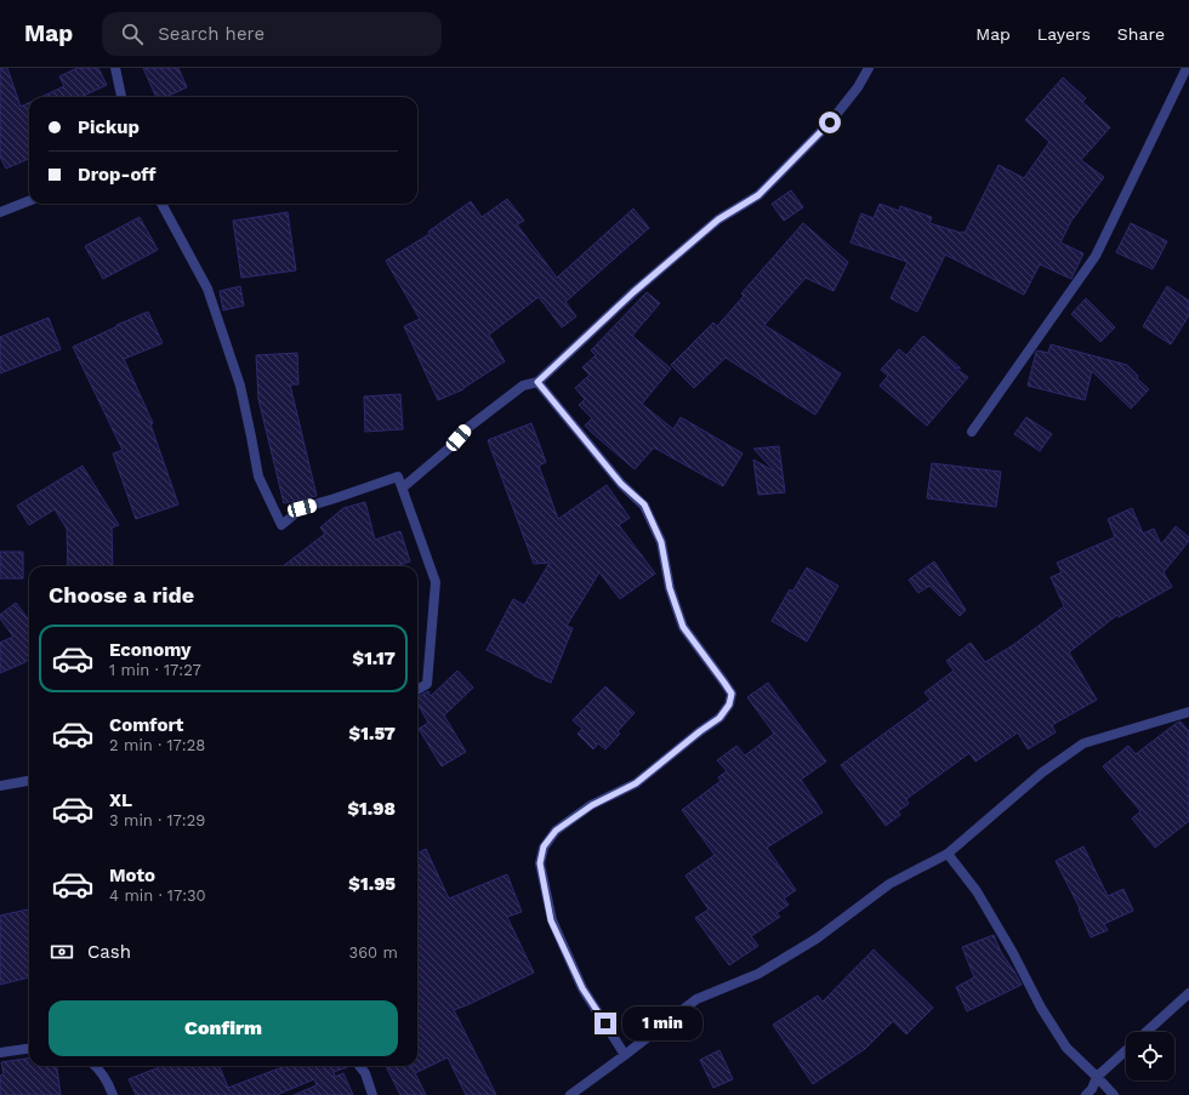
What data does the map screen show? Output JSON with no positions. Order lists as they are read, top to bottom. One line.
{"page":{"header":"Map","search":"Search here","nav":["Map","Layers","Share"],"banner":["Pickup","Drop-off"],"heading":"Choose a ride","list":[{"name":"Economy","note":"1 min · 17:27","value":"$1.17"},{"name":"Comfort","note":"2 min · 17:28","value":"$1.57"},{"name":"XL","note":"3 min · 17:29","value":"$1.98"},{"name":"Moto","note":"4 min · 17:30","value":"$1.95"}],"pay":["Cash","360 m"],"buttons":"Confirm","bubble":"1 min"}}
